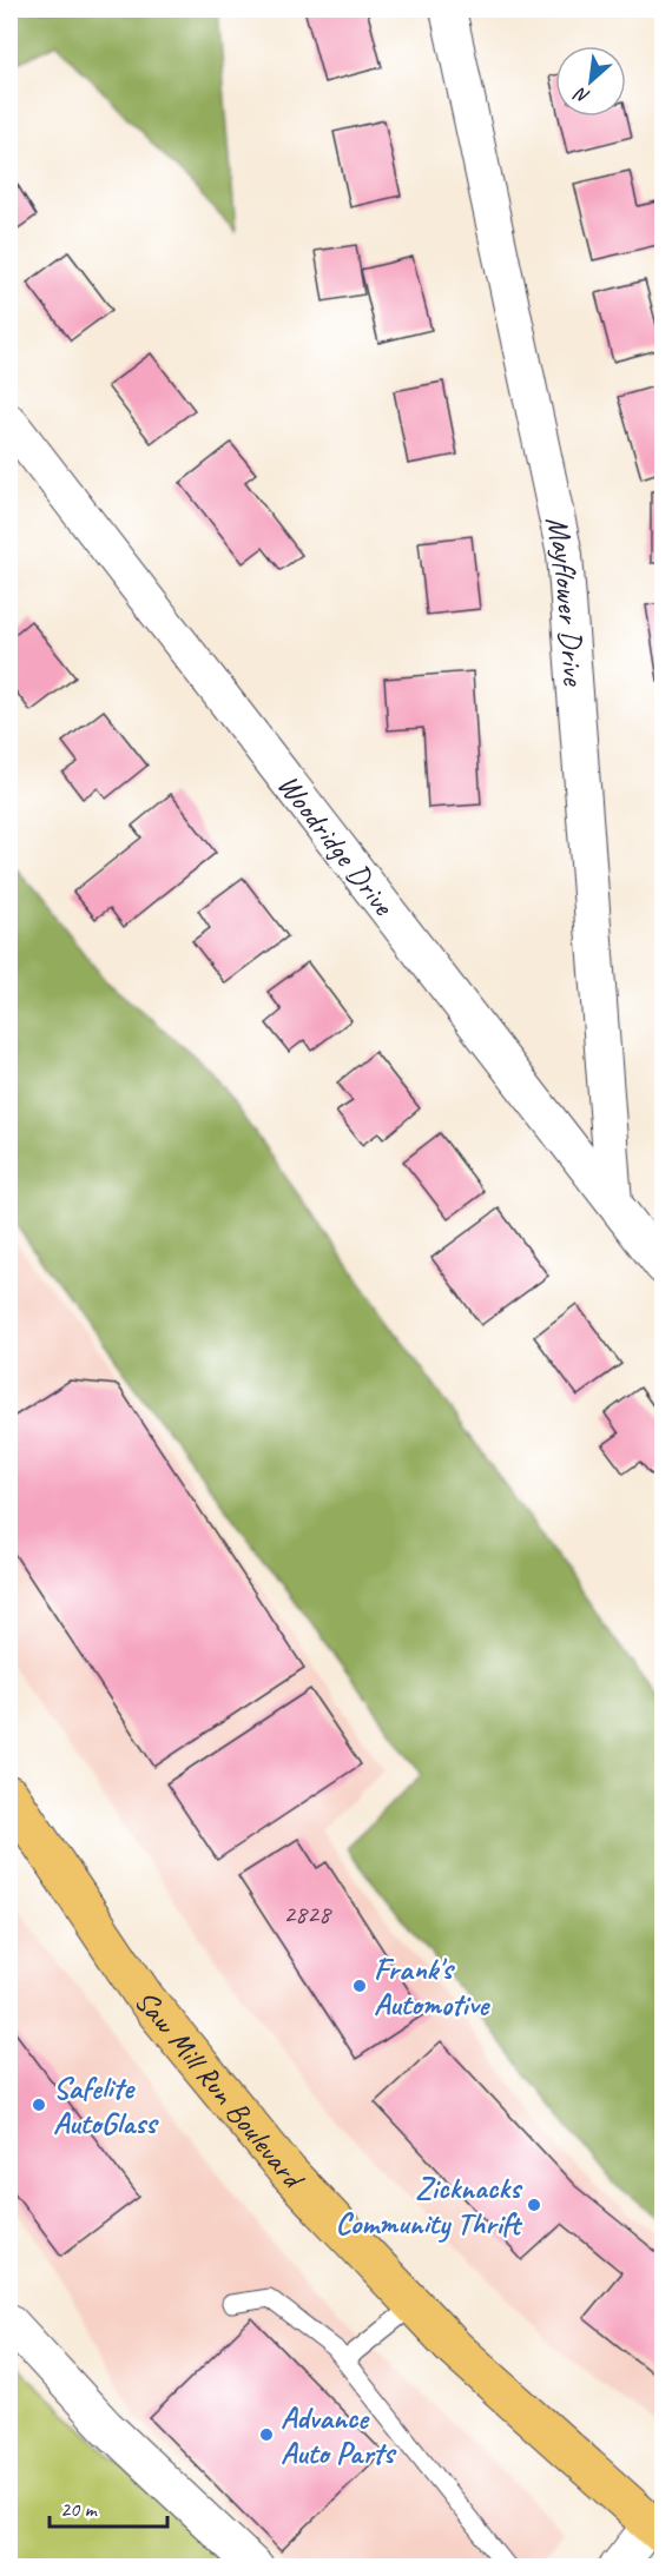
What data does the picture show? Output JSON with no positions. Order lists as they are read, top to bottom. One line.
{"streets":{"highway":["Saw Mill Run Boulevard"],"street":["Mayflower Drive","Woodridge Drive"]},"crossings":[["Mayflower Drive","Woodridge Drive"]],"places":["Frank's Automotive","Safelite AutoGlass","Zicknacks Community Thrift","Advance Auto Parts"],"house_numbers":["2828"],"scale_bar":"20 m","north":"bottom left"}
